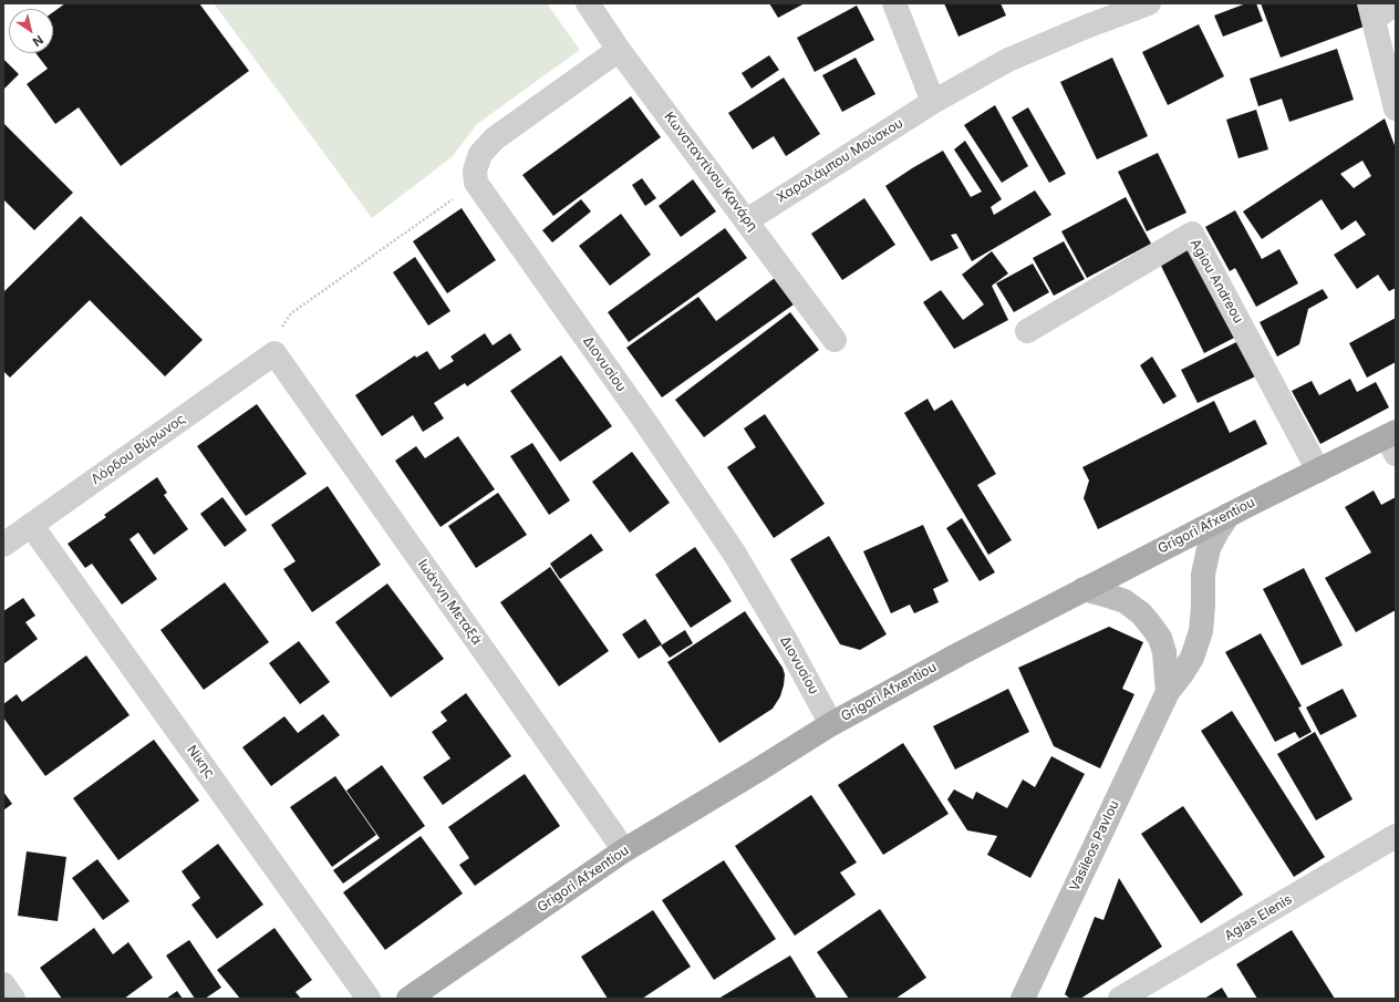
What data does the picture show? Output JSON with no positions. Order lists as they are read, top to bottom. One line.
{"streets":{"main road":["Grigori Afxentiou"],"street":["Χαραλάμπου Μούσκου","Κωνσταντίνου Κανάρη","Agiou Andreou","Διονυσίου","Λόρδου Βύρωνος","Ιωάννη Μεταξά","Νίκης","Vasileos Pavlou","Agias Elenis"]},"crossings":[["Χαραλάμπου Μούσκου","Κωνσταντίνου Κανάρη"],["Agiou Andreou","Grigori Afxentiou"],["Διονυσίου","Grigori Afxentiou"],["Λόρδου Βύρωνος","Ιωάννη Μεταξά"],["Λόρδου Βύρωνος","Νίκης"],["Grigori Afxentiou","Ιωάννη Μεταξά"],["Grigori Afxentiou","Vasileos Pavlou"]],"north":"bottom right"}
